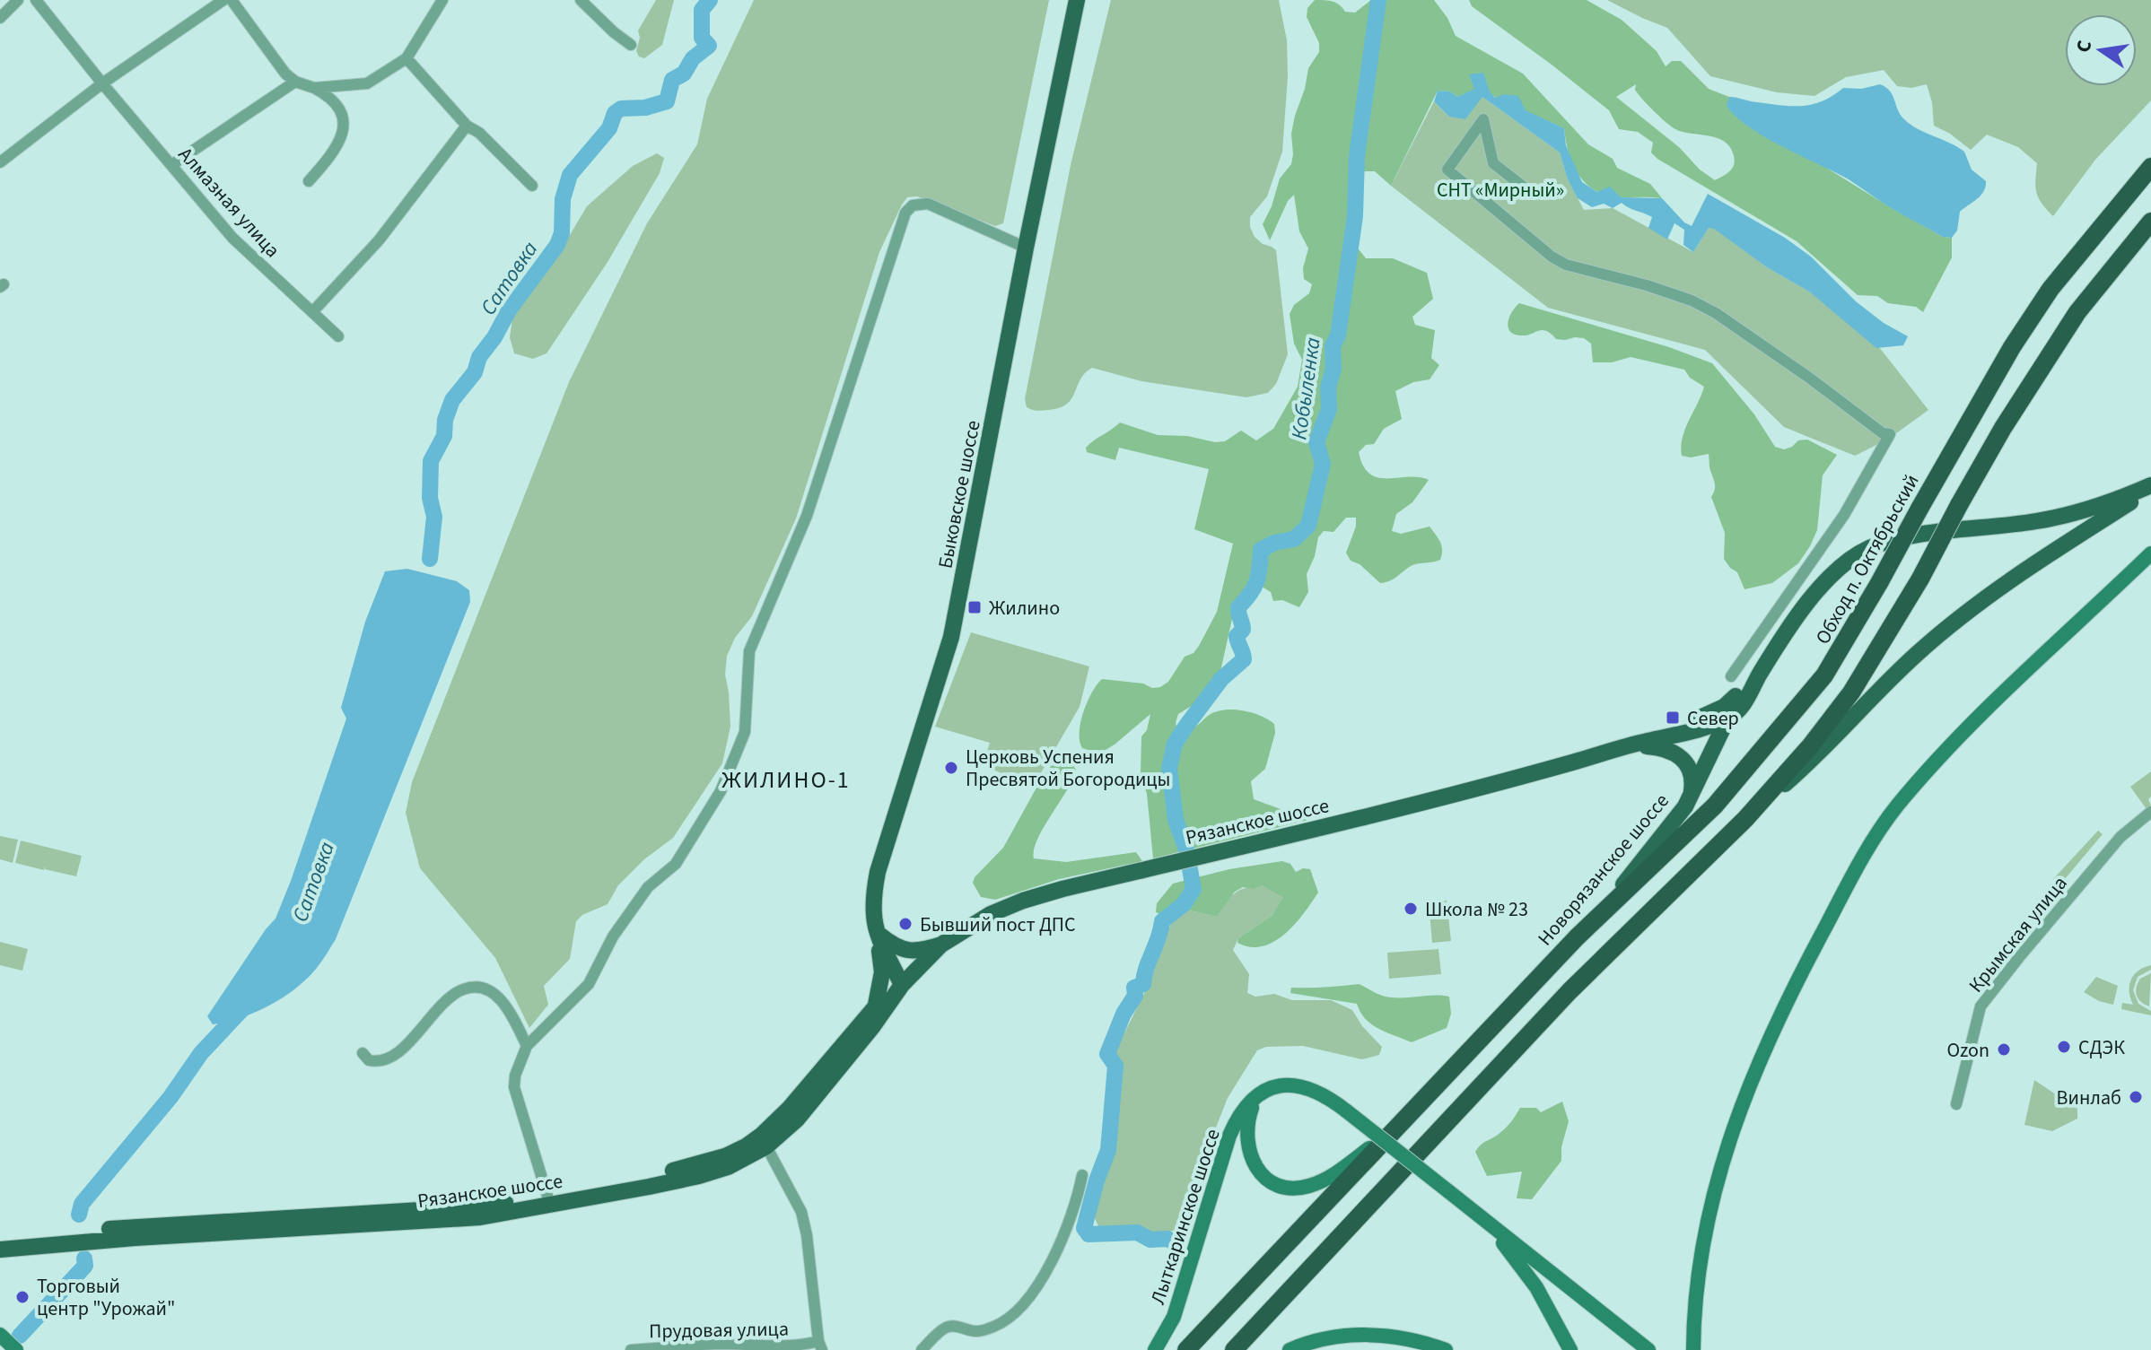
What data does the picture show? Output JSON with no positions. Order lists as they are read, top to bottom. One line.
{"streets":{"highway":["Обход п. Октябрьский","Новорязанское шоссе"],"main road":["Быковское шоссе","Рязанское шоссе","Лыткаринское шоссе"],"street":["Алмазная улица","Крымская улица","Прудовая улица"]},"crossings":[["Быковское шоссе","Рязанское шоссе"],["Обход п. Октябрьский","Новорязанское шоссе"],["Рязанское шоссе","Новорязанское шоссе"],["Рязанское шоссе","Прудовая улица"],["Новорязанское шоссе","Лыткаринское шоссе"]],"districts":["ЖИЛИНО-1"],"water":["Сатовка","Кобыленка"],"parks":["СНТ «Мирный»"],"places":{"transit":["Жилино","Север"],"other":["Церковь Успения Пресвятой Богородицы","Школа № 23","Бывший пост ДПС","СДЭК","Ozon","Винлаб","Торговый центр \"Урожай\""]},"north":"left"}
